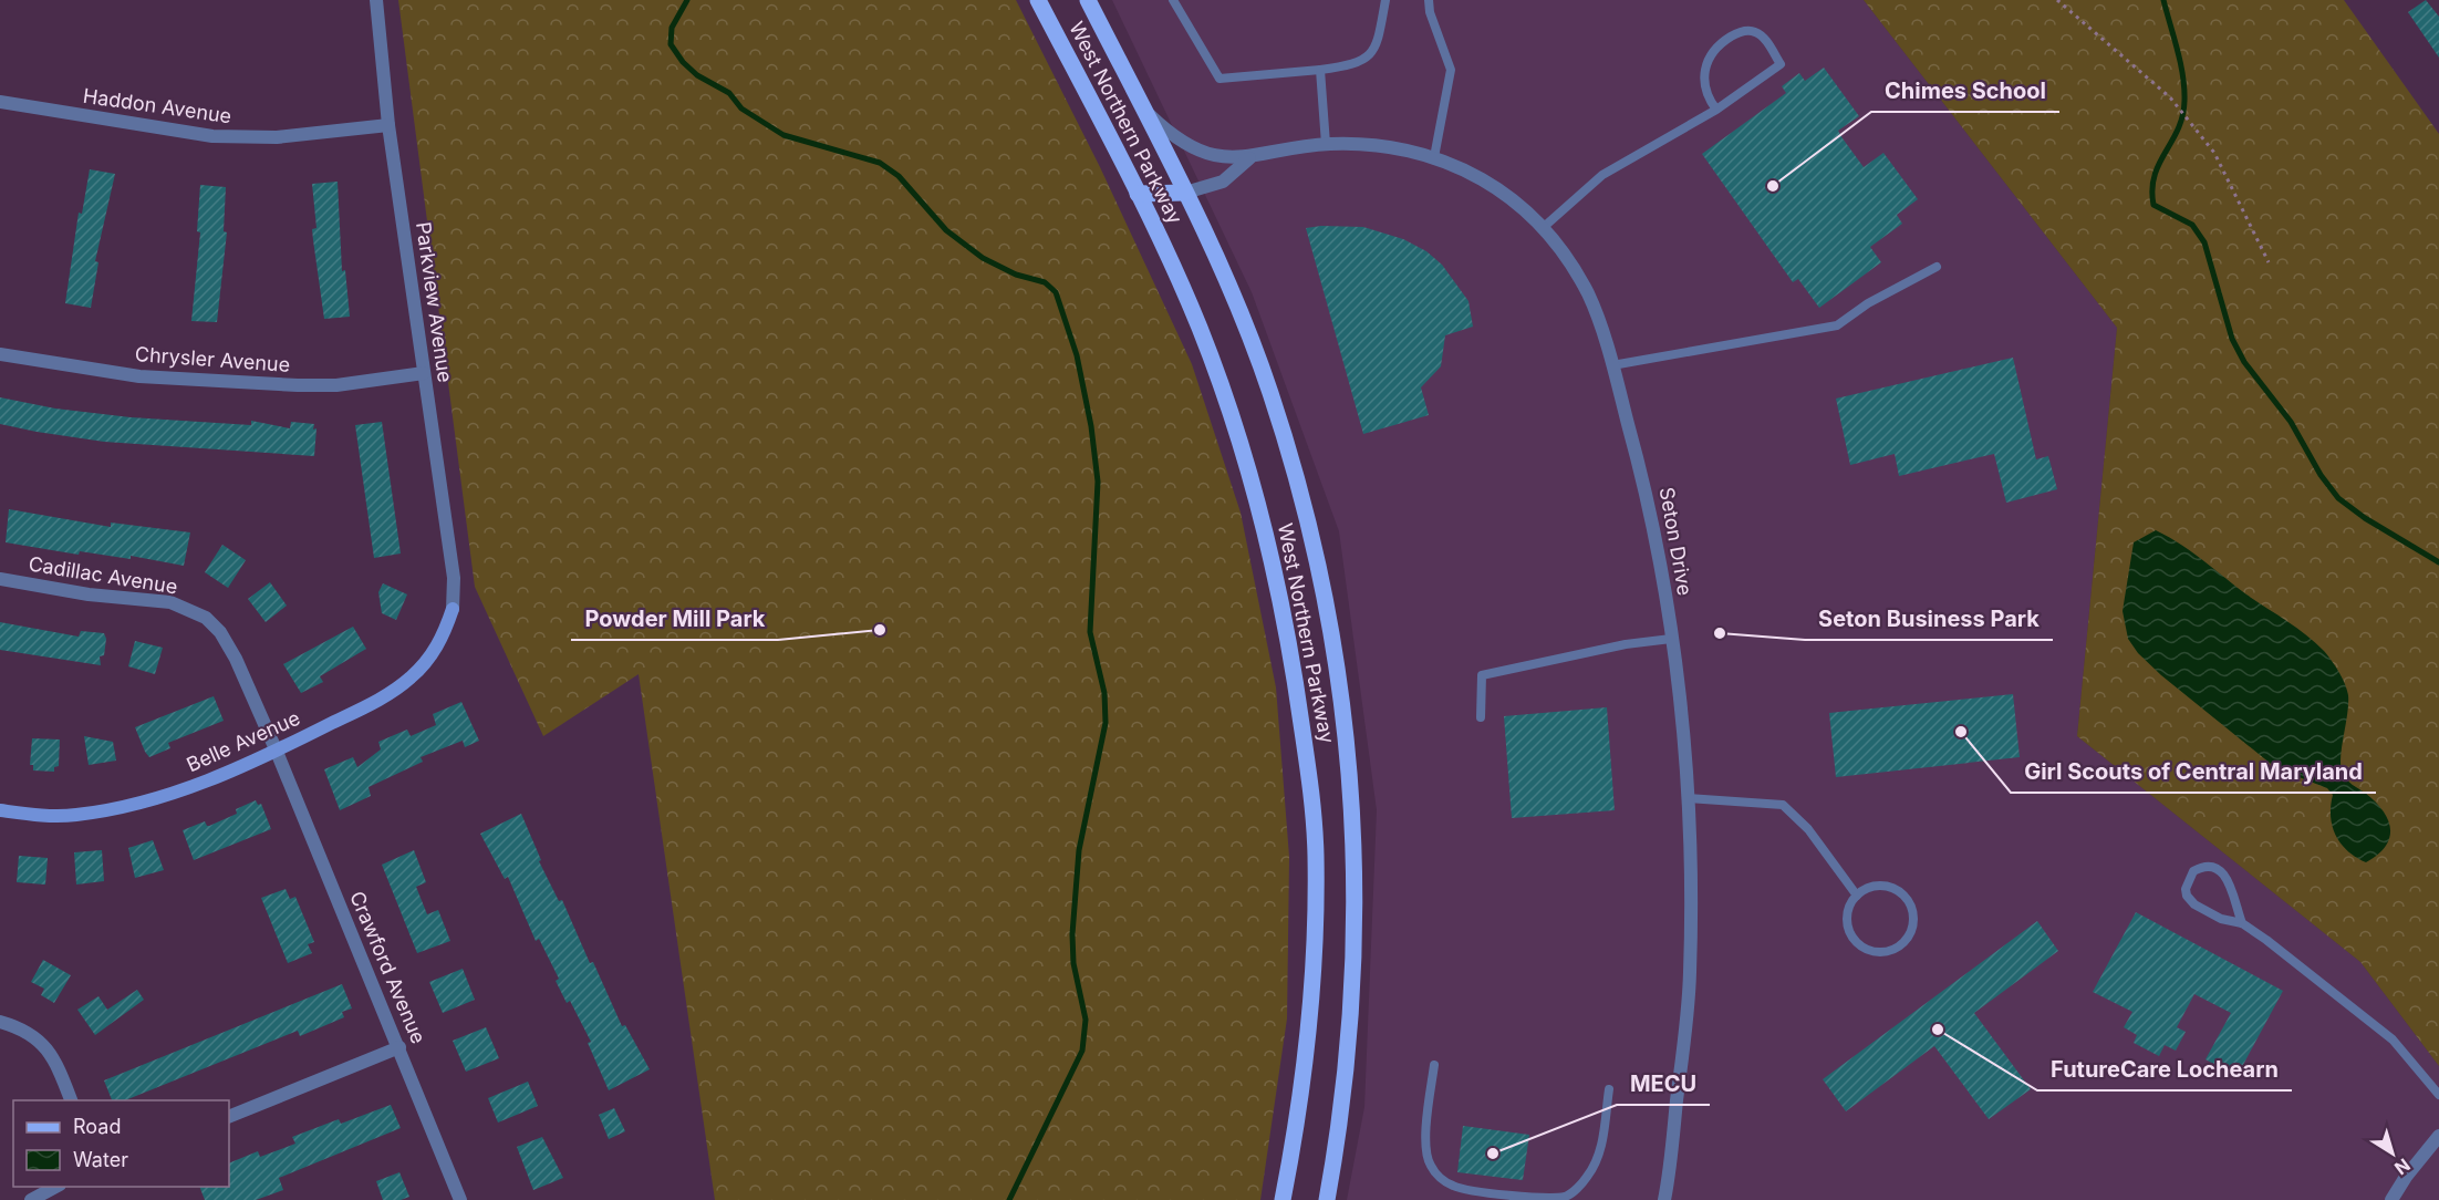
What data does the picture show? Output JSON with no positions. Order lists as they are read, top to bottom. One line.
{"streets":{"main road":["West Northern Parkway"],"street":["Haddon Avenue","Parkview Avenue","Chrysler Avenue","Seton Drive","Cadillac Avenue","Belle Avenue","Crawford Avenue"]},"crossings":[["Haddon Avenue","Parkview Avenue"],["West Northern Parkway","Seton Drive"],["Parkview Avenue","Chrysler Avenue"],["Parkview Avenue","Belle Avenue"],["Cadillac Avenue","Belle Avenue"],["Cadillac Avenue","Crawford Avenue"],["Belle Avenue","Crawford Avenue"]],"places":["Chimes School","Powder Mill Park","Seton Business Park","Girl Scouts of Central Maryland","FutureCare Lochearn","MECU"],"legend":["Road","Water"],"north":"bottom right"}
